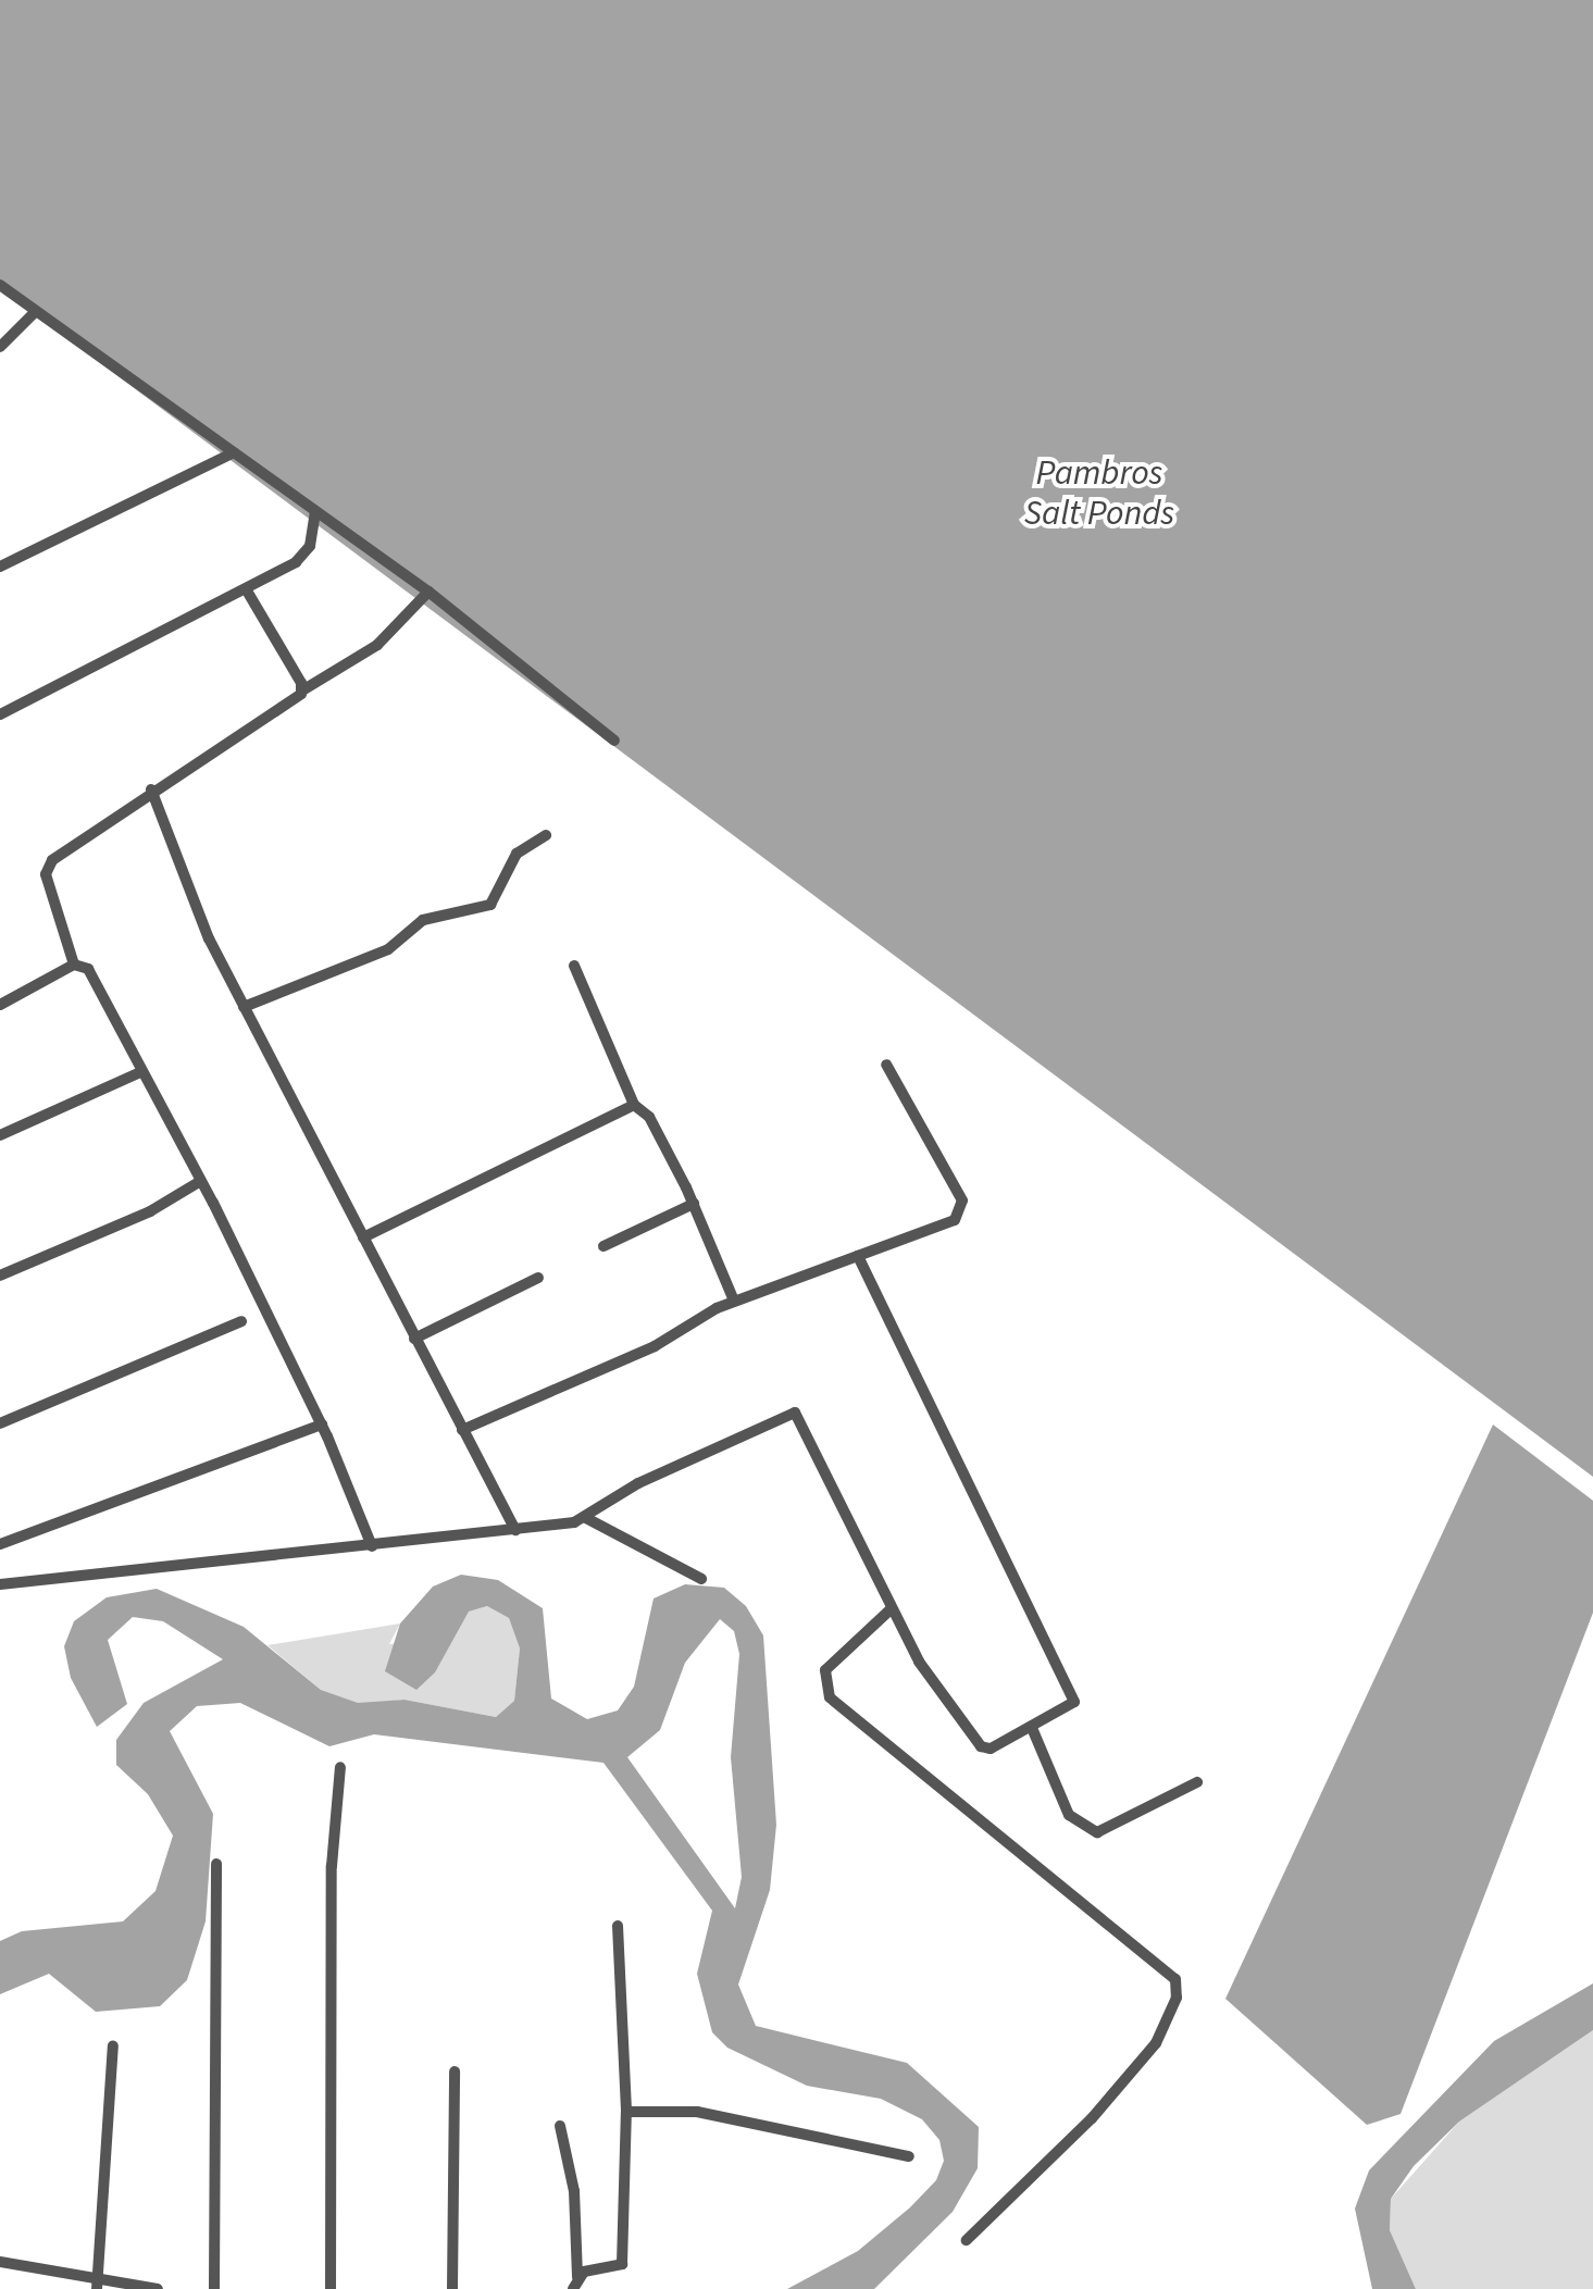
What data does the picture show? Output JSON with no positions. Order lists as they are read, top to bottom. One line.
{"water":["Pambros Salt Ponds"]}
